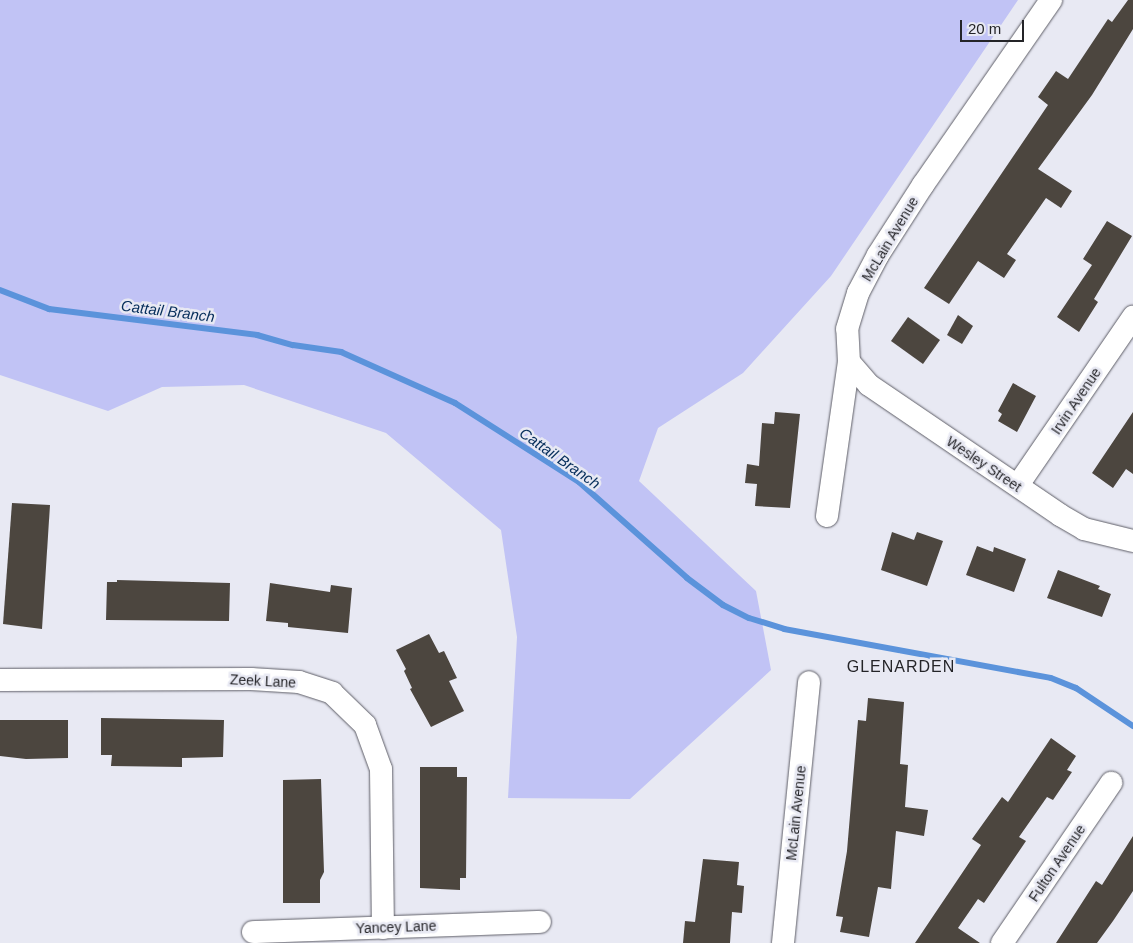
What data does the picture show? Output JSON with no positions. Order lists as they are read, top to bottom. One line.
{"streets":{"street":["McLain Avenue","Irvin Avenue","Wesley Street","Zeek Lane","Fulton Avenue","Yancey Lane"]},"crossings":[["McLain Avenue","Wesley Street"],["Irvin Avenue","Wesley Street"],["Zeek Lane","Yancey Lane"]],"districts":["GLENARDEN"],"water":["Cattail Branch"],"scale_bar":"20 m"}
